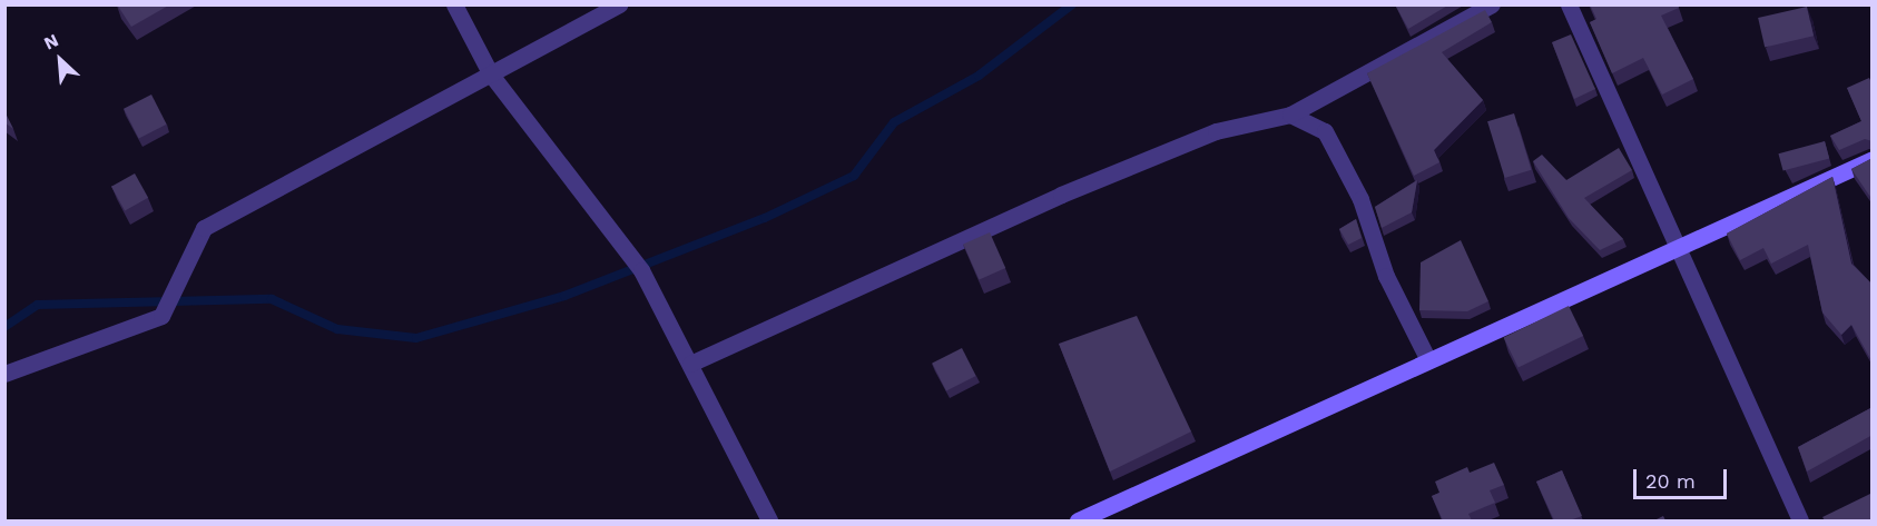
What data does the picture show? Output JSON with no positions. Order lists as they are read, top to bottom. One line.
{"scale_bar":"20 m","north":"top left"}
